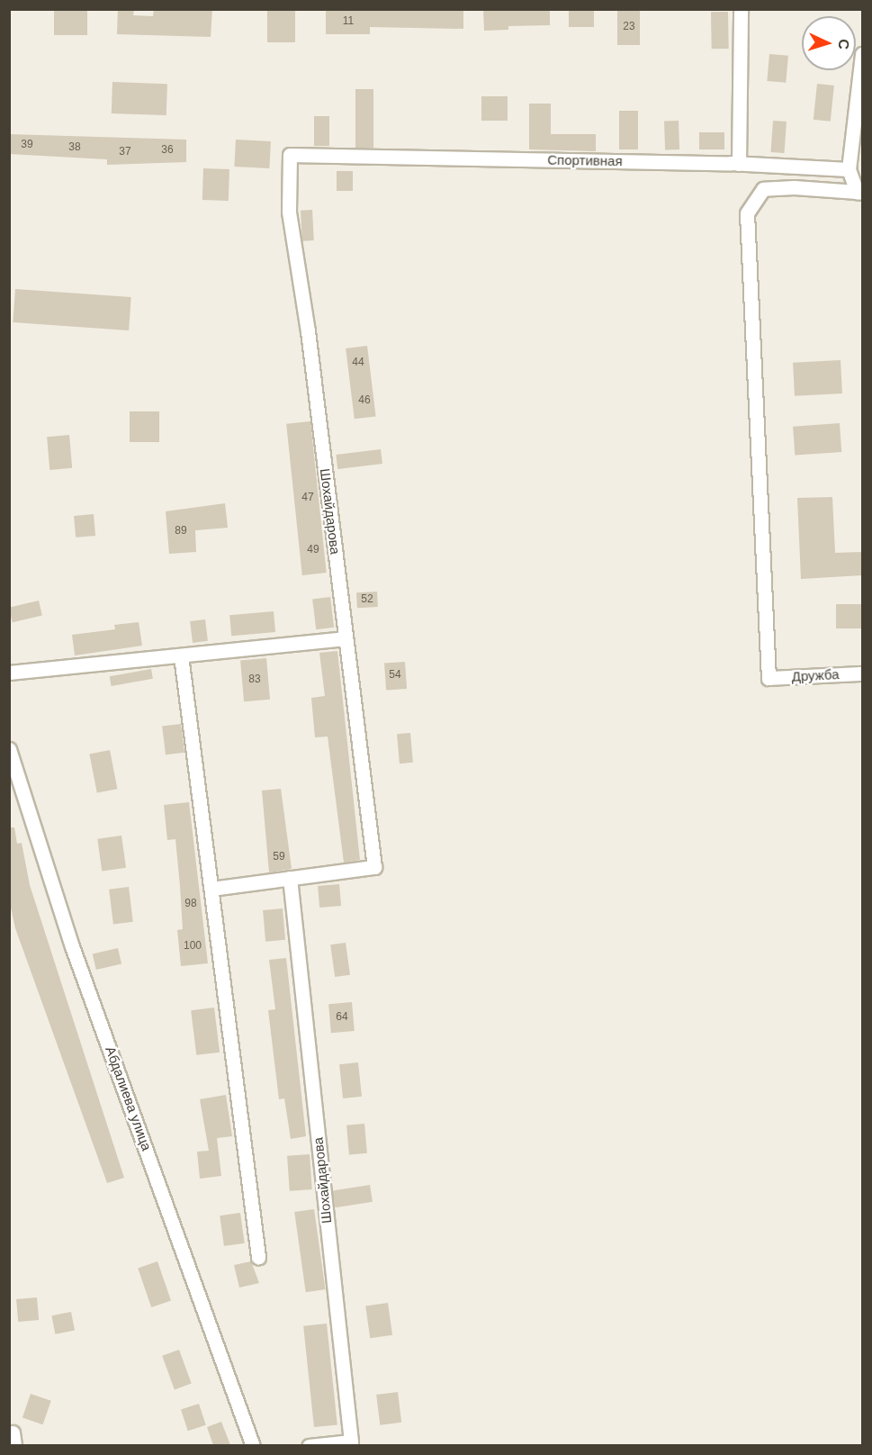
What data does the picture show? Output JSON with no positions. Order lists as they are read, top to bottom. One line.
{"streets":{"street":["Спортивная","Шохайдарова","Дружба","Абдалиева улица"]},"crossings":[["Спортивная","Шохайдарова"]],"house_numbers":["11","23","39","38","36","37","44","46","47","89","49","52","54","83","59","98","100","64"],"north":"right"}
